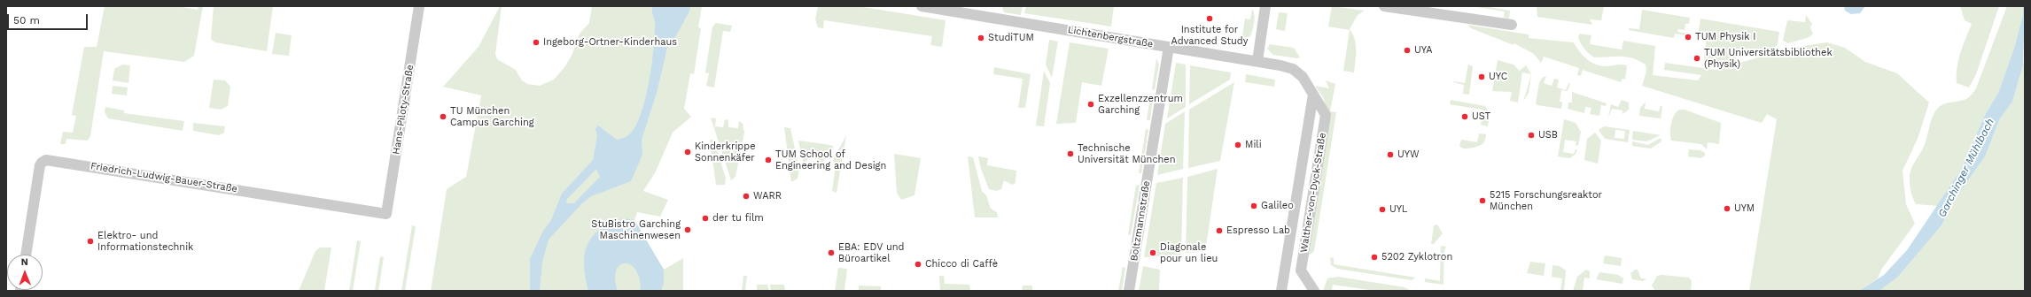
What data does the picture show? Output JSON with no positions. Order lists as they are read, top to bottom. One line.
{"streets":{"street":["Lichtenbergstraße","Hans-Piloty-Straße","Friedrich-Ludwig-Bauer-Straße","Walther-von-Dyck-Straße","Boltzmannstraße"]},"crossings":[["Lichtenbergstraße","Walther-von-Dyck-Straße"],["Lichtenbergstraße","Boltzmannstraße"],["Hans-Piloty-Straße","Friedrich-Ludwig-Bauer-Straße"]],"water":["Garchinger Mühlbach"],"places":["Institute for Advanced Study","TUM Physik I","StudiTUM","Ingeborg-Ortner-Kinderhaus","UYA","TUM Universitätsbibliothek (Physik)","UYC","Exzellenzzentrum Garching","TU München Campus Garching","UST","USB","Mili","Kinderkrippe Sonnenkäfer","Technische Universität München","UYW","TUM School of Engineering and Design","WARR","5215 Forschungsreaktor München","Galileo","UYM","UYL","der tu film","StuBistro Garching Maschinenwesen","Espresso Lab","Elektro- und Informationstechnik","EBA: EDV und Büroartikel","Diagonale pour un lieu","5202 Zyklotron","Chicco di Caffè"],"scale_bar":"50 m","north":"top"}
